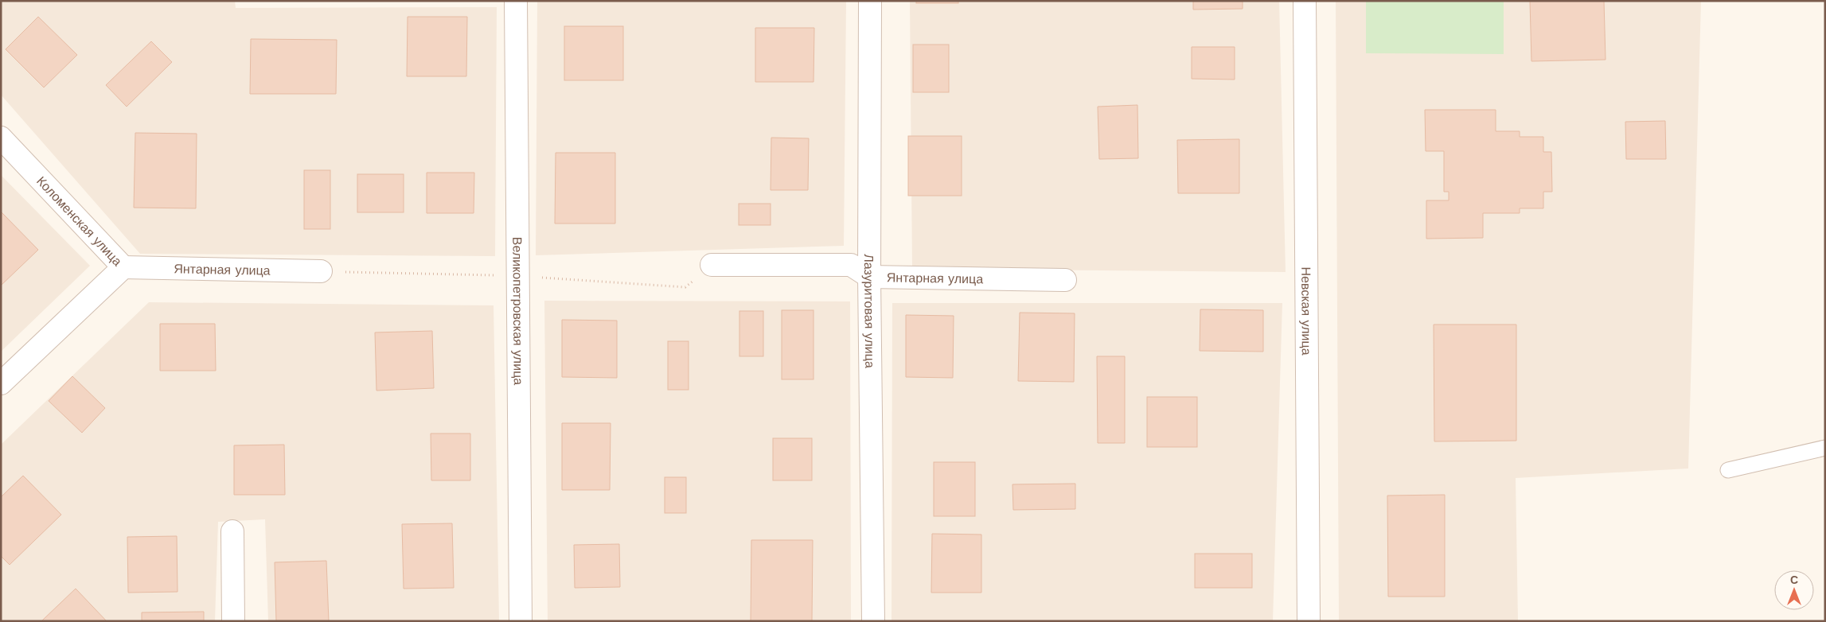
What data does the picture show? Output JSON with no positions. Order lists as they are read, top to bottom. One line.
{"streets":{"street":["Коломенская улица","Янтарная улица","Великопетровская улица","Лазуритовая улица","Невская улица"]},"crossings":[["Коломенская улица","Янтарная улица"],["Янтарная улица","Лазуритовая улица"]],"north":"top"}
